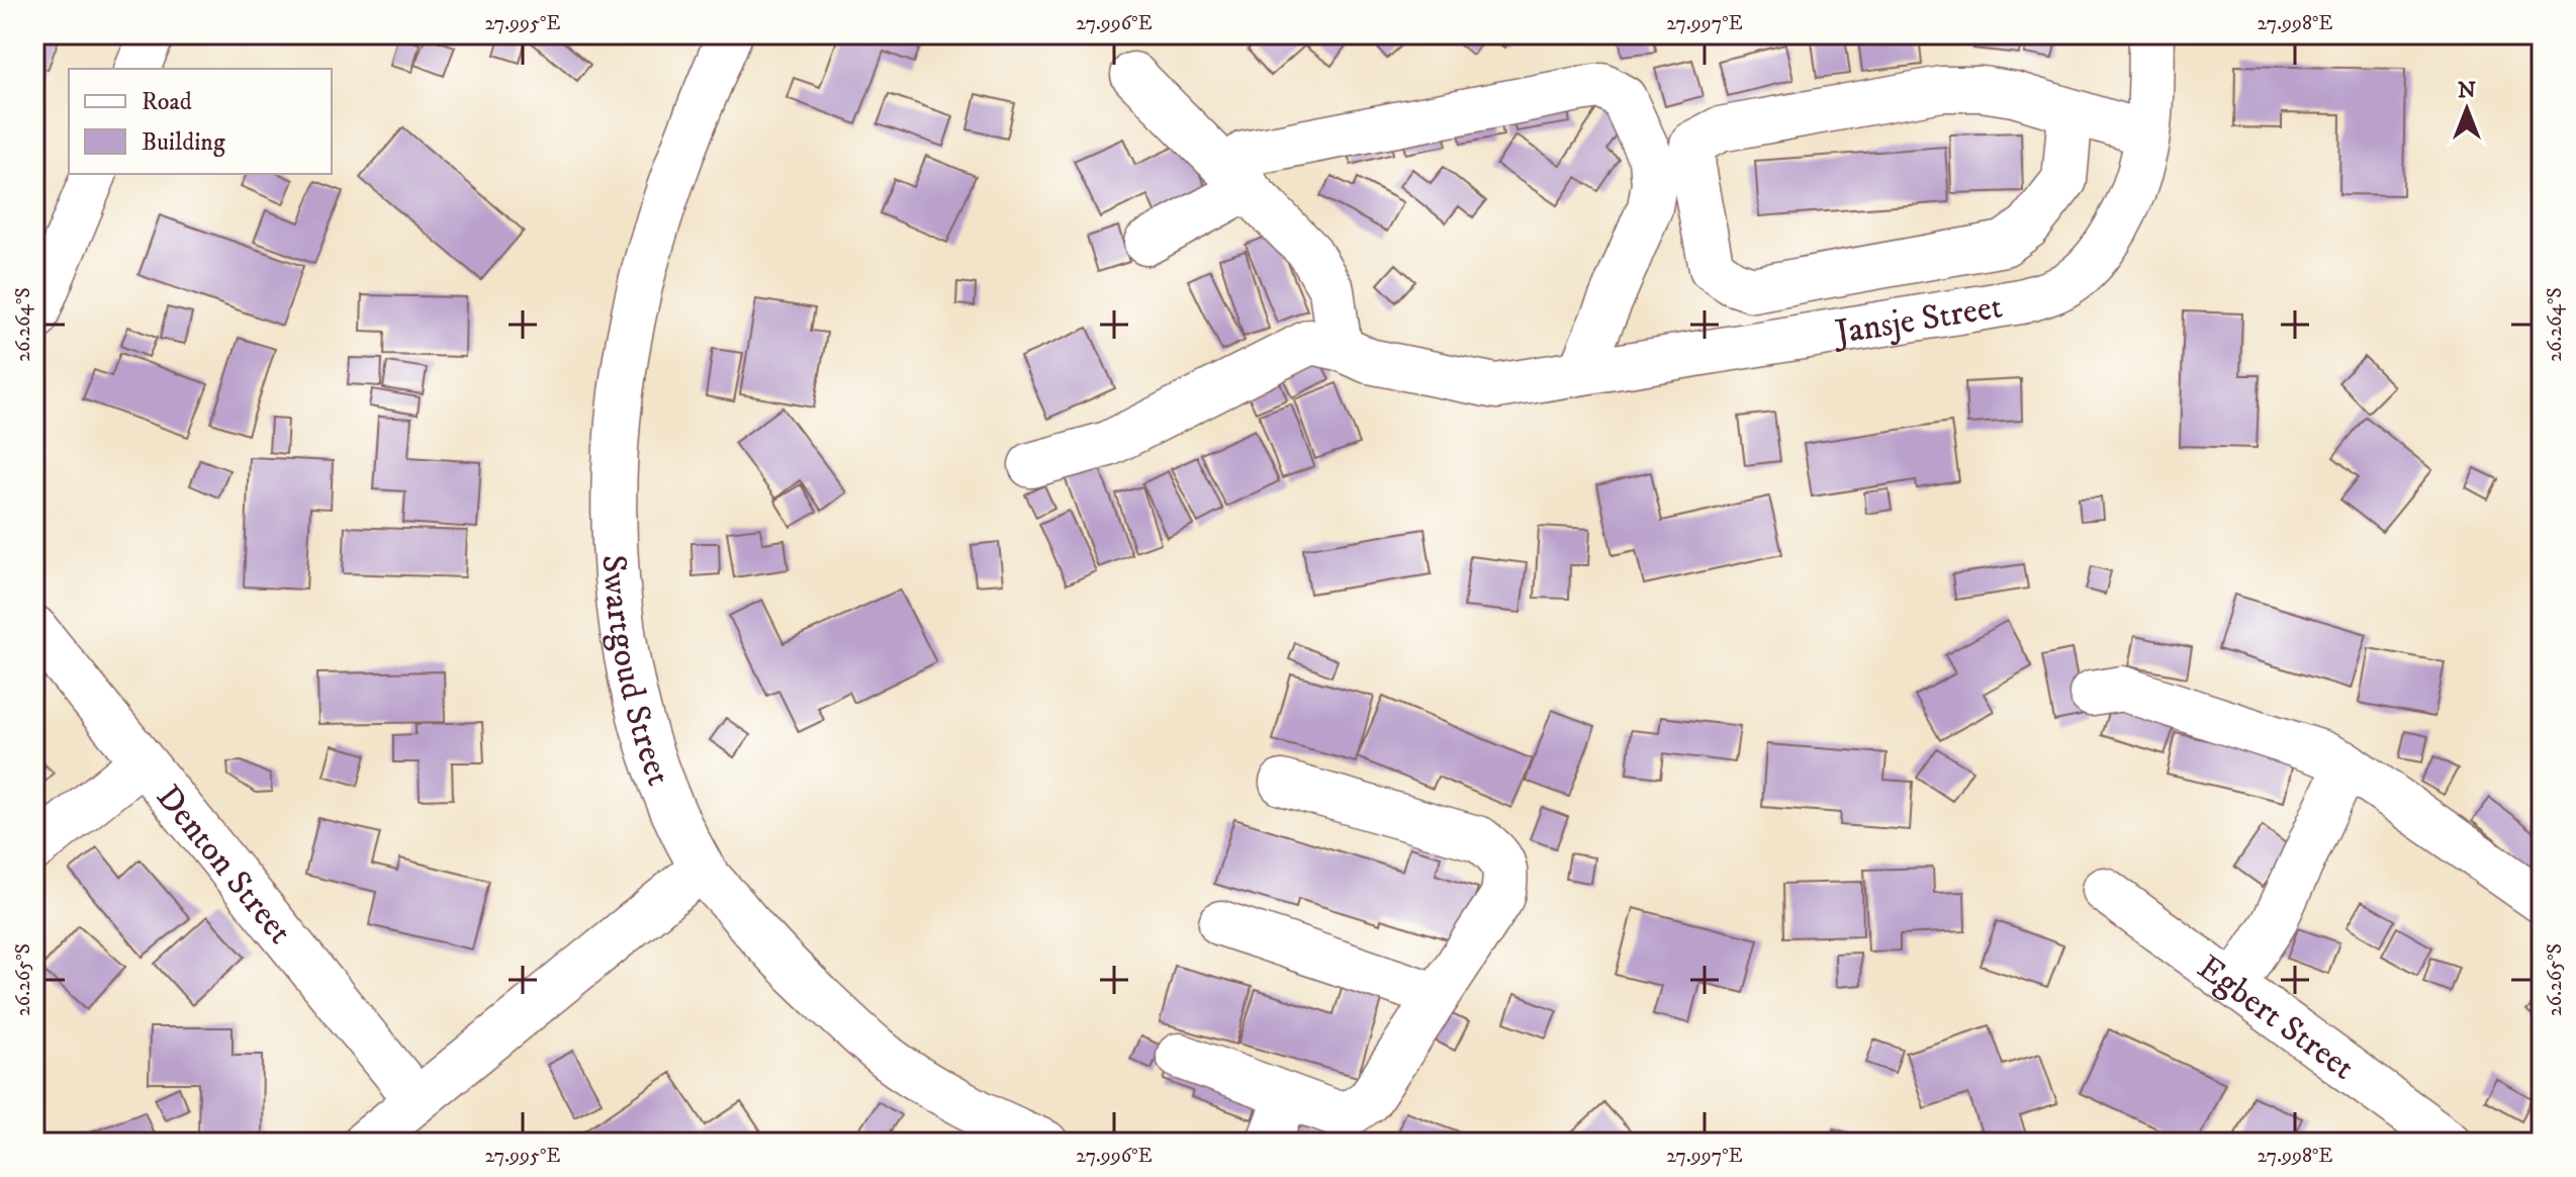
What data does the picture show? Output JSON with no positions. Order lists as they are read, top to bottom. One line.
{"streets":{"street":["Jansje Street","Swartgoud Street","Denton Street","Egbert Street"]},"legend":["Road","Building"],"north":"top","coordinates":["27.995°E","27.996°E","27.997°E","27.998°E","26.264°S","26.265°S"]}
